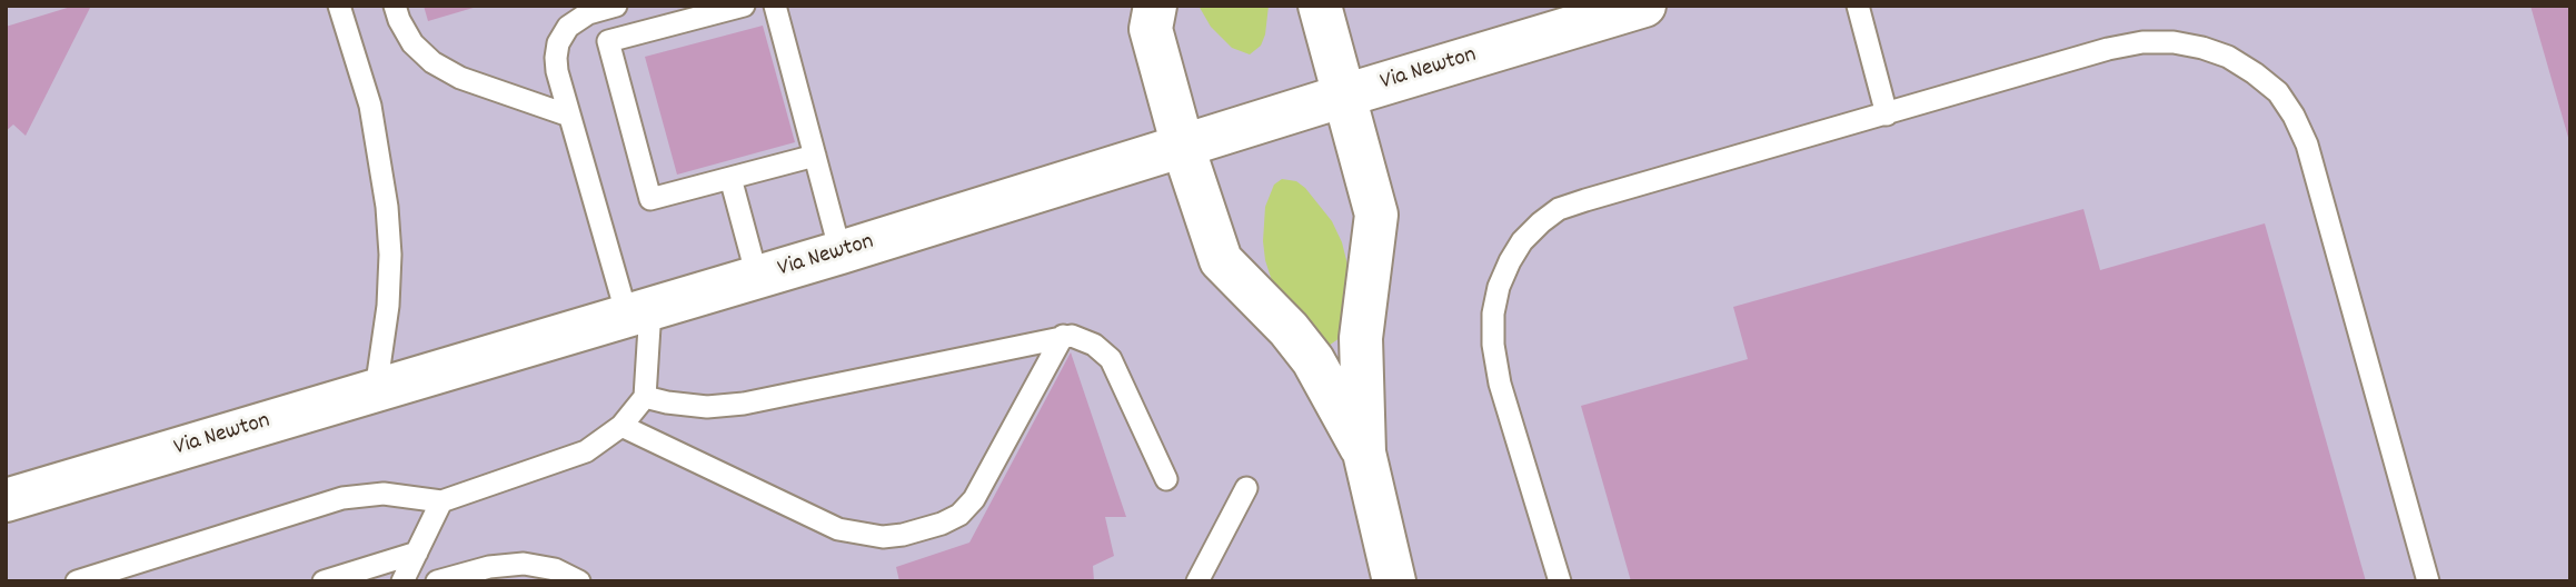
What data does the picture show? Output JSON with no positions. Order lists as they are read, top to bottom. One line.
{"streets":{"street":["Via Newton"]}}
